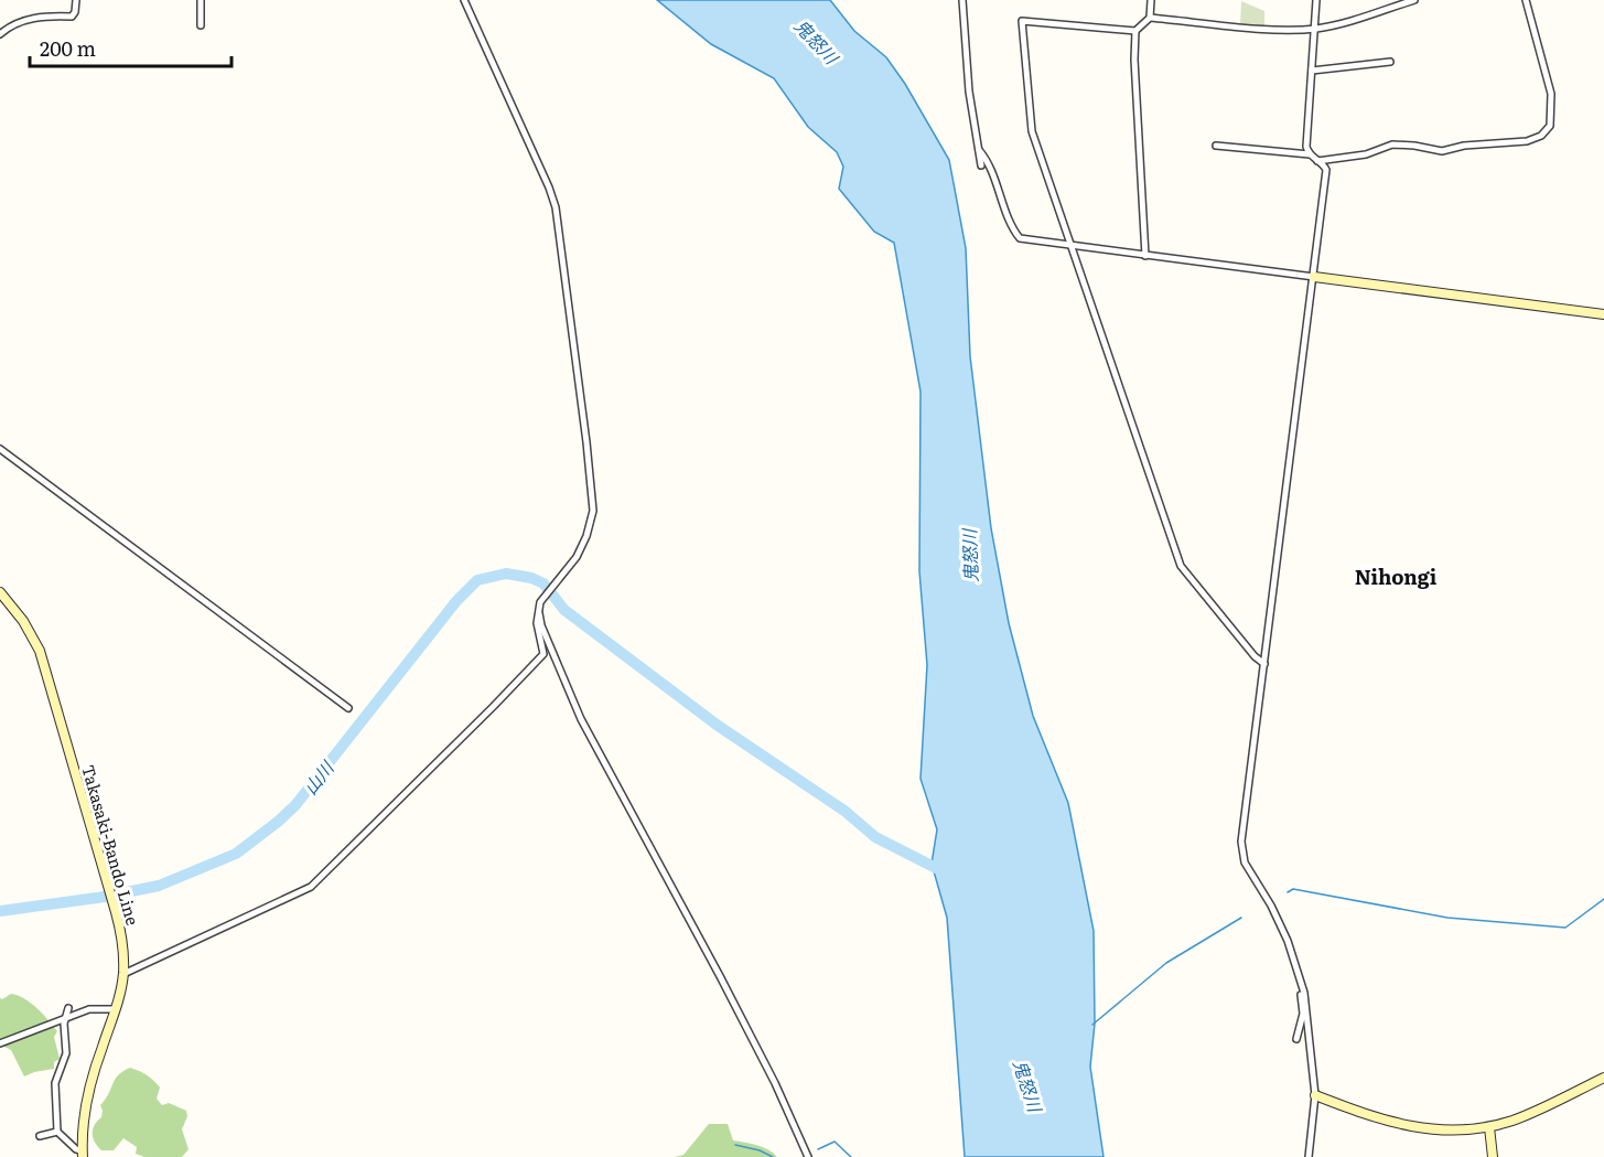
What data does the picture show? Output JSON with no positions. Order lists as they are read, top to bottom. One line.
{"streets":{"street":["Takasaki-Bando Line"]},"districts":["Nihongi"],"water":["鬼怒川","山川"],"scale_bar":"200 m"}
